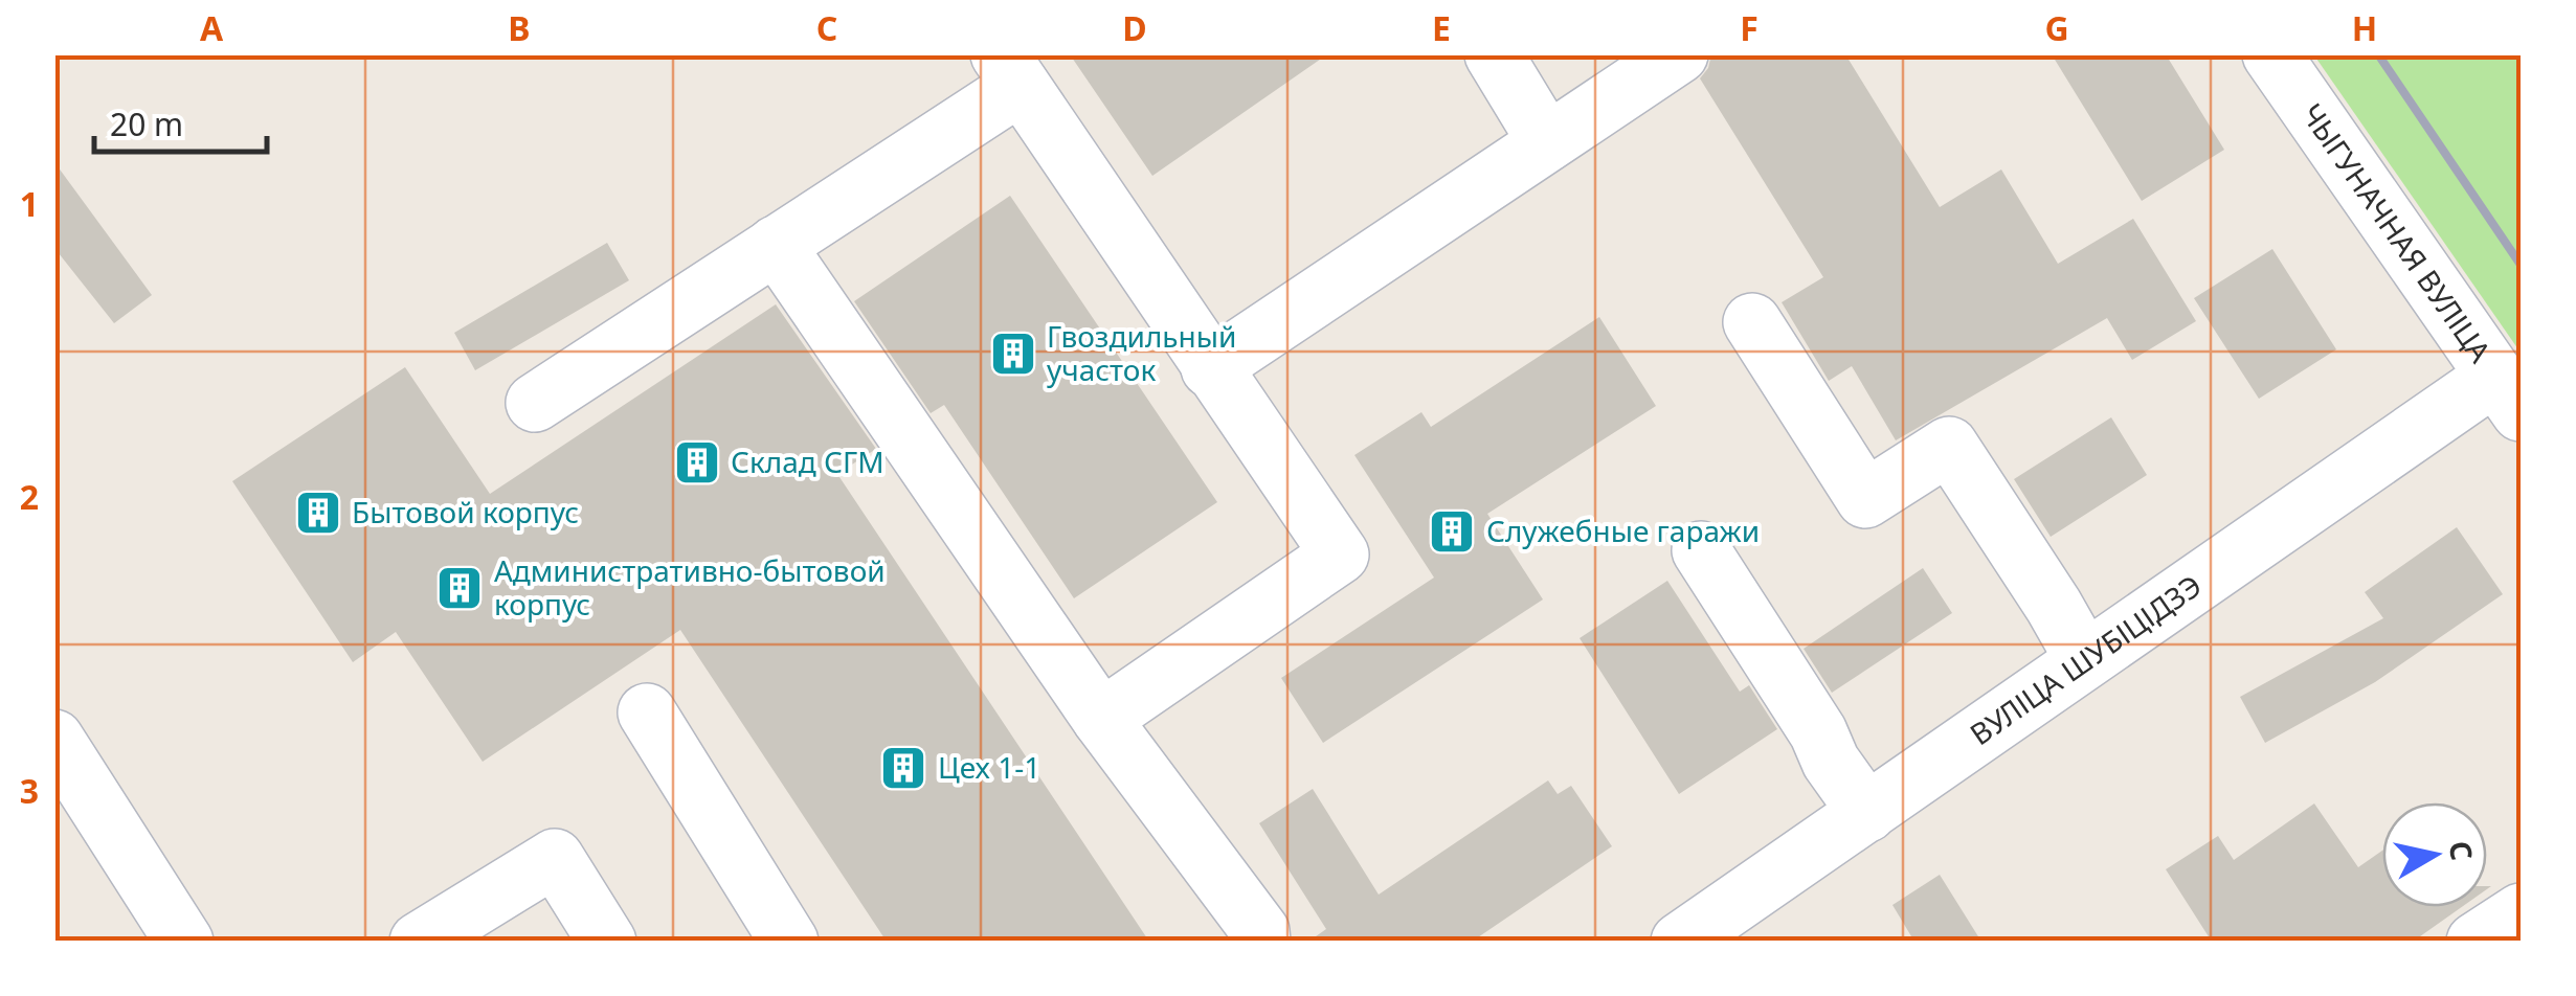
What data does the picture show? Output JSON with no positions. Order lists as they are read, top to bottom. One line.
{"streets":{"street":["ЧЫГУНАЧНАЯ ВУЛІЦА","ВУЛІЦА ШУБІЦІДЗЭ"]},"crossings":[["ЧЫГУНАЧНАЯ ВУЛІЦА","ВУЛІЦА ШУБІЦІДЗЭ"]],"places":{"building":["Гвоздильный участок","Склад СГМ","Бытовой корпус","Служебные гаражи","Административно-бытовой корпус","Цех 1-1"]},"scale_bar":"20 m","north":"right","grid":{"columns":["A","B","C","D","E","F","G","H"],"rows":["1","2","3"]}}
